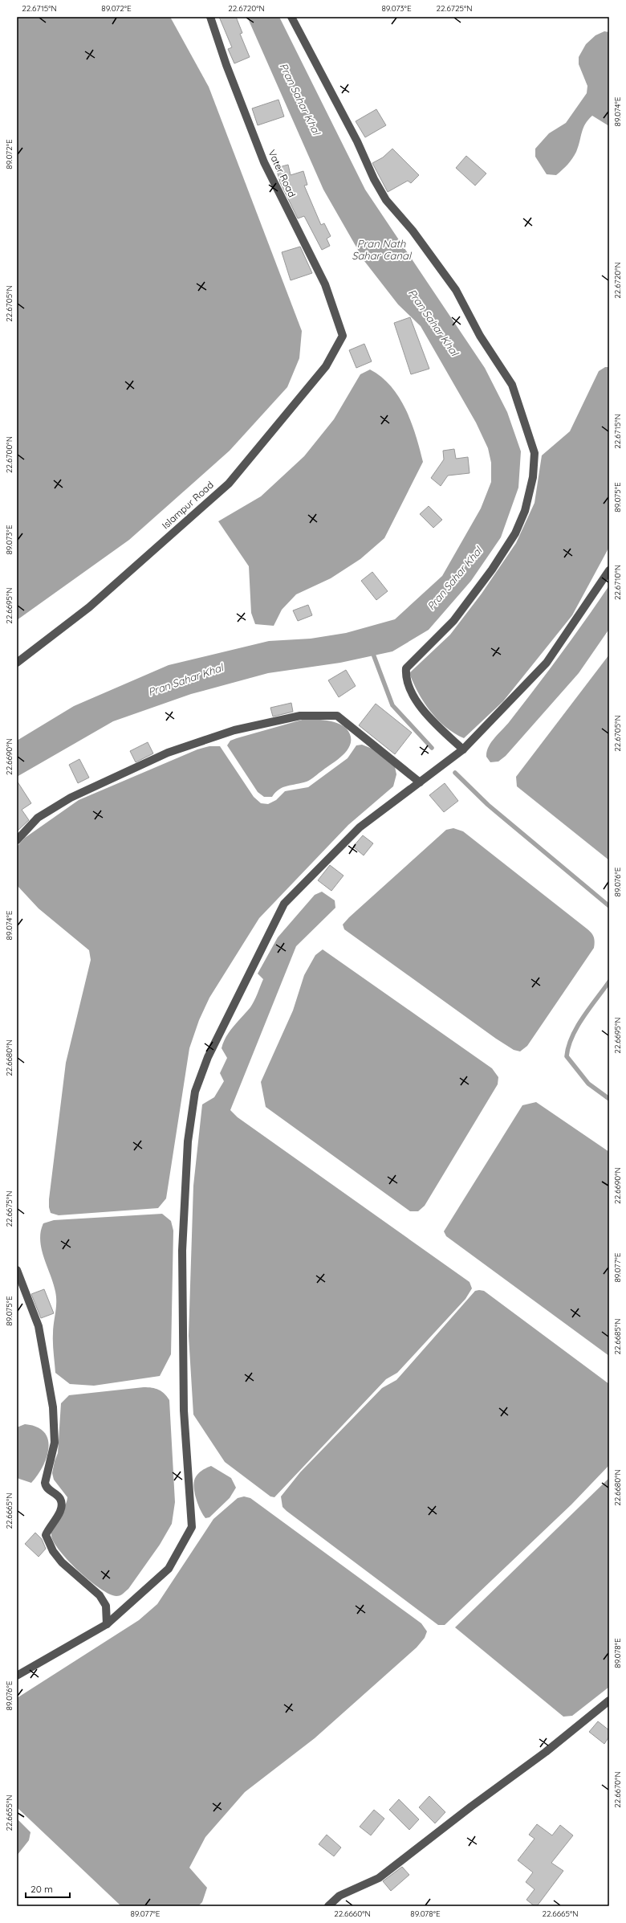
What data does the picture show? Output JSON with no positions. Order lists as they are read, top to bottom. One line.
{"streets":{"street":["Vater Road","Islampur Road"]},"crossings":[["Vater Road","Islampur Road"]],"water":["Pran Sahar Khal","Pran Nath Sahar Canal"],"scale_bar":"20 m","coordinates":["22.6715°N","89.072°E","22.6720°N","89.073°E","22.6725°N","89.074°E","22.6705°N","22.6700°N","89.075°E","22.6710°N","22.6695°N","22.6690°N","89.076°E","22.6680°N","22.6675°N","89.077°E","22.6685°N","22.6665°N","89.078°E","22.6670°N","22.6655°N","22.6660°N"]}
